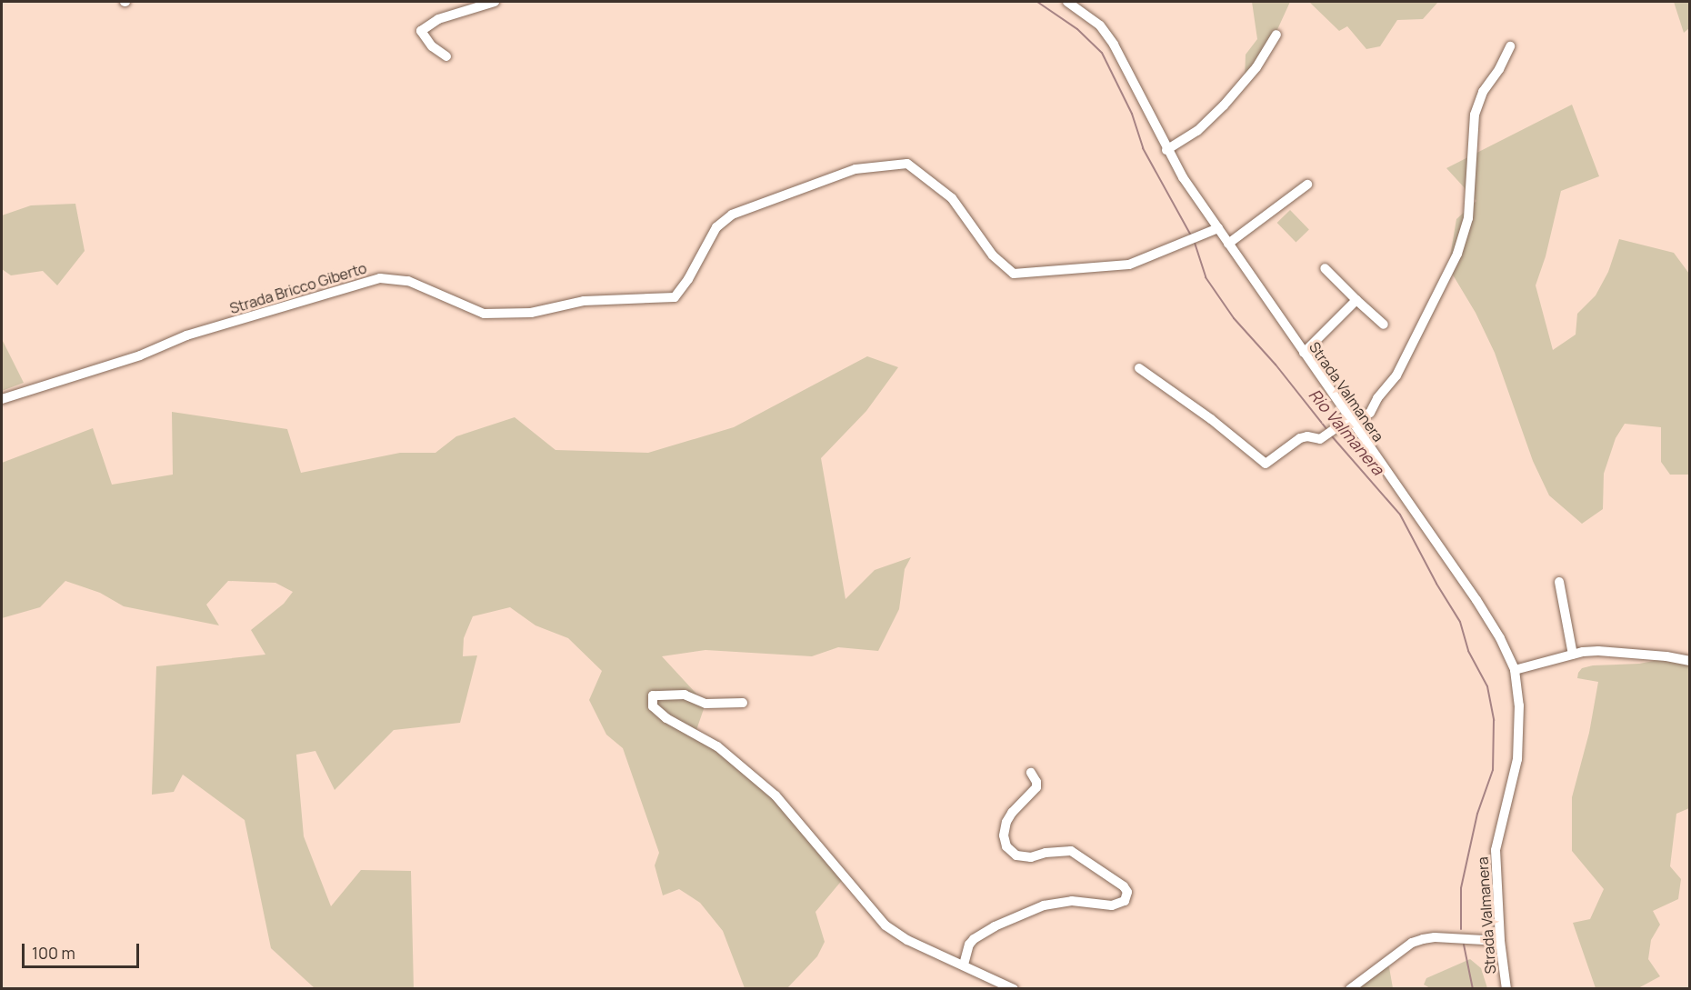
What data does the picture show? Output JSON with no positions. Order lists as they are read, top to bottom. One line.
{"streets":{"street":["Strada Bricco Giberto","Strada Valmanera"]},"crossings":[["Strada Bricco Giberto","Strada Valmanera"]],"water":["Rio Valmanera"],"scale_bar":"100 m"}
